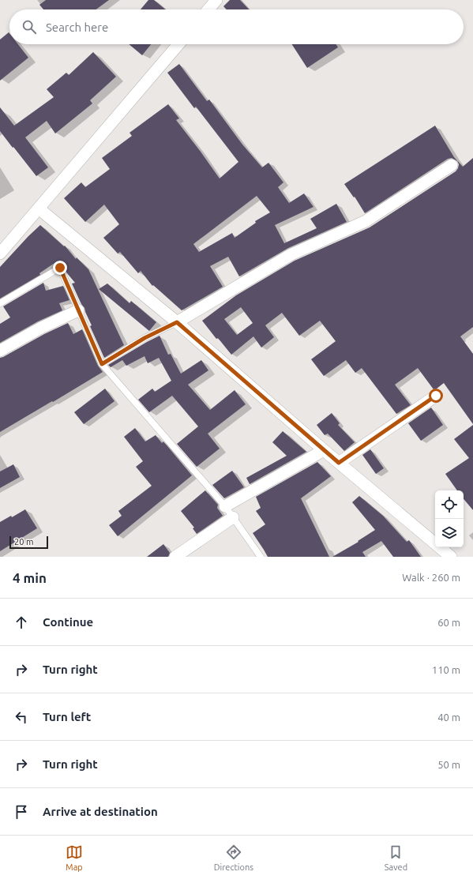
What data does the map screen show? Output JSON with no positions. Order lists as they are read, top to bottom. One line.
{"scale_bar":"20 m","page":{"search":"Search here","scale":"20 m","heading":["4 min","Walk · 260 m"],"list":[["Continue","60 m"],["Turn right","110 m"],["Turn left","40 m"],["Turn right","50 m"],"Arrive at destination"],"nav":["Map","Directions","Saved"]}}
